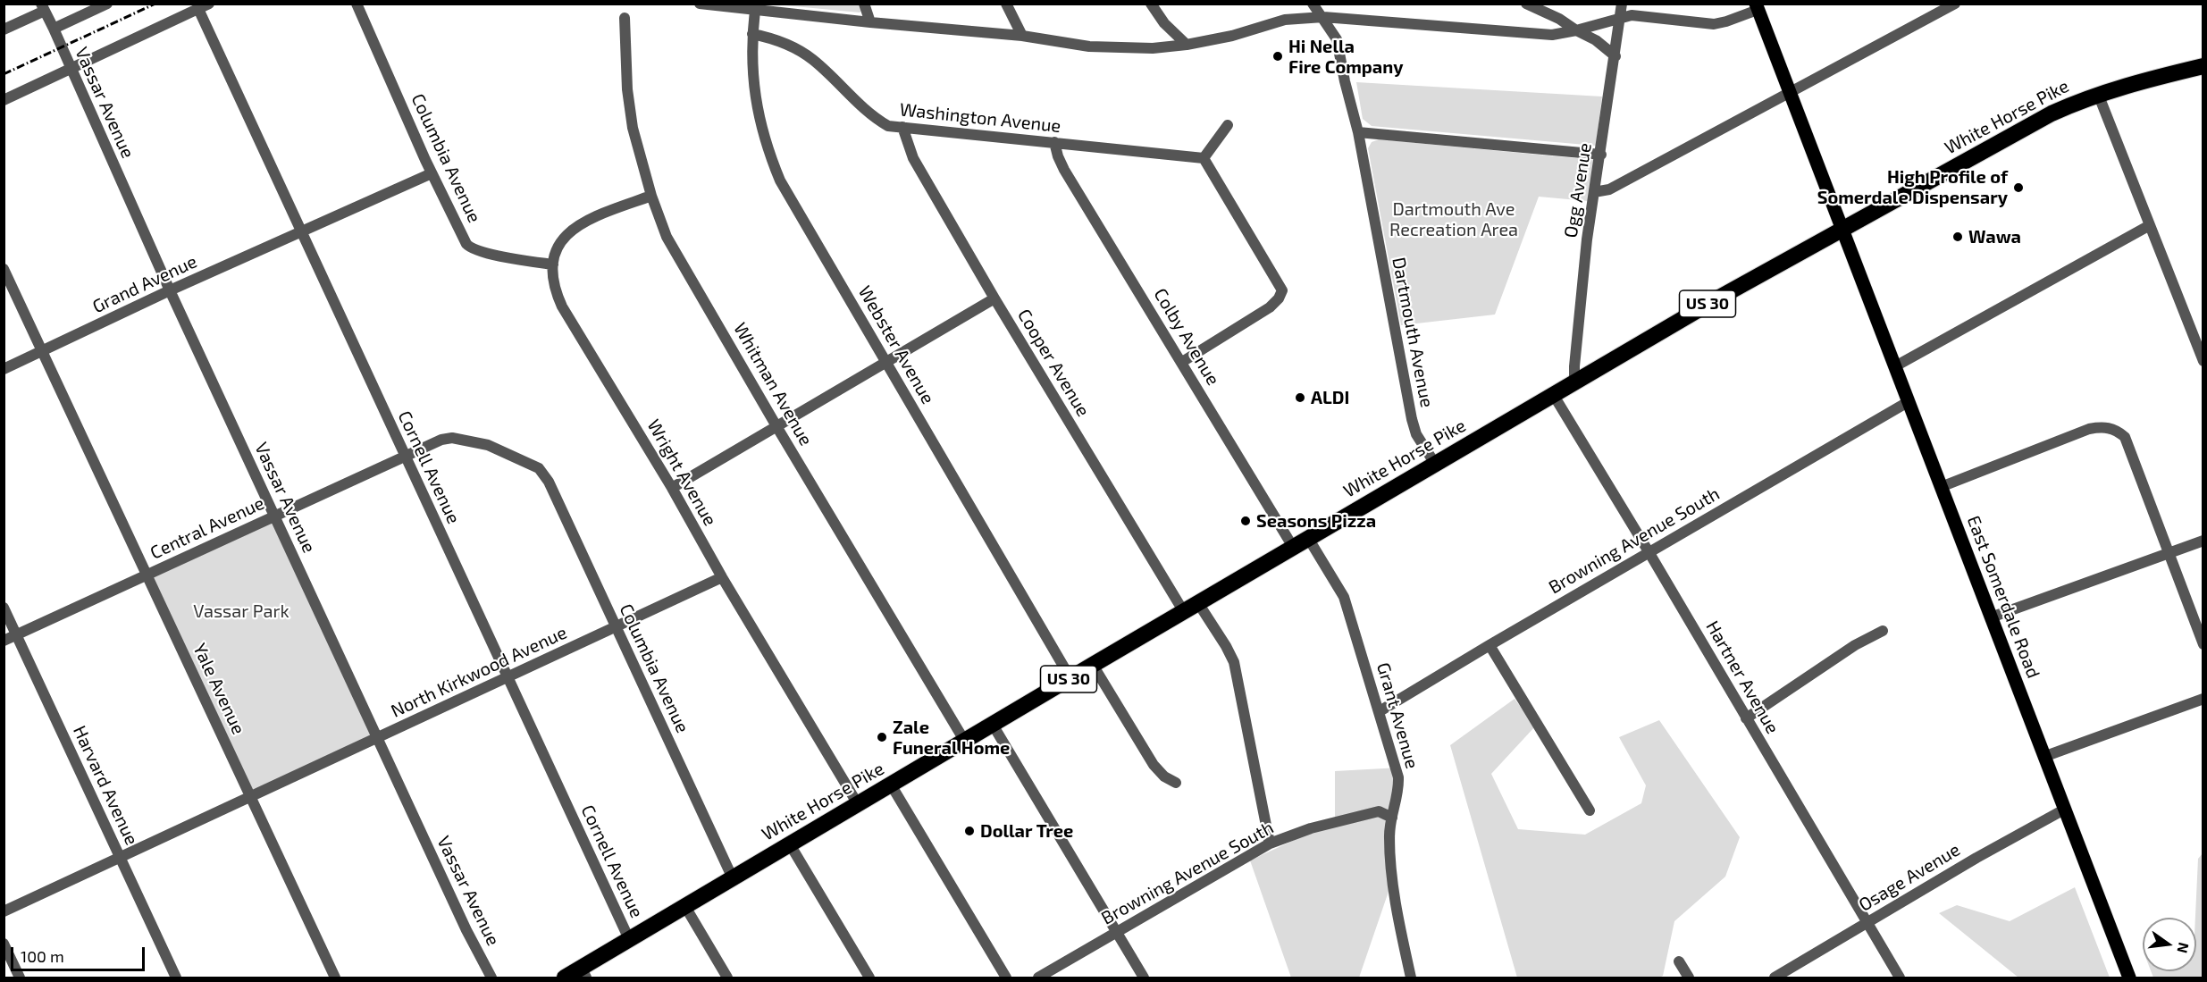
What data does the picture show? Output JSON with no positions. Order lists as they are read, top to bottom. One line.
{"streets":{"highway":["White Horse Pike","US 30"],"main road":["East Somerdale Road"],"street":["Vassar Avenue","Washington Avenue","Columbia Avenue","Ogg Avenue","Grand Avenue","Dartmouth Avenue","Colby Avenue","Webster Avenue","Cooper Avenue","Whitman Avenue","Cornell Avenue","Wright Avenue","Central Avenue","Browning Avenue South","North Kirkwood Avenue","Hartner Avenue","Yale Avenue","Grant Avenue","Harvard Avenue","Osage Avenue"]},"crossings":[["Vassar Avenue","Grand Avenue"],["Vassar Avenue","Central Avenue"],["Vassar Avenue","North Kirkwood Avenue"],["White Horse Pike","Columbia Avenue"],["White Horse Pike","Ogg Avenue"],["White Horse Pike","Dartmouth Avenue"],["White Horse Pike","Colby Avenue"],["White Horse Pike","Webster Avenue"],["White Horse Pike","Cooper Avenue"],["White Horse Pike","Whitman Avenue"],["White Horse Pike","Cornell Avenue"],["White Horse Pike","Wright Avenue"],["White Horse Pike","East Somerdale Road"],["White Horse Pike","Hartner Avenue"],["White Horse Pike","Grant Avenue"],["Washington Avenue","Colby Avenue"],["Washington Avenue","Webster Avenue"],["Washington Avenue","Cooper Avenue"],["Columbia Avenue","Grand Avenue"],["Columbia Avenue","Wright Avenue"],["Columbia Avenue","Central Avenue"],["Columbia Avenue","North Kirkwood Avenue"],["Grand Avenue","Cornell Avenue"],["Grand Avenue","Yale Avenue"],["Whitman Avenue","Wright Avenue"],["Cornell Avenue","Central Avenue"],["Cornell Avenue","North Kirkwood Avenue"],["Wright Avenue","North Kirkwood Avenue"],["Central Avenue","Yale Avenue"],["Central Avenue","Harvard Avenue"],["Browning Avenue South","East Somerdale Road"],["Browning Avenue South","Hartner Avenue"],["Browning Avenue South","Grant Avenue"],["East Somerdale Road","Osage Avenue"],["North Kirkwood Avenue","Yale Avenue"],["North Kirkwood Avenue","Harvard Avenue"],["Hartner Avenue","Osage Avenue"]],"parks":["Dartmouth Ave Recreation Area","Vassar Park"],"places":["Hi Nella Fire Company","High Profile of Somerdale Dispensary","Wawa","ALDI","Seasons Pizza","Zale Funeral Home","Dollar Tree"],"scale_bar":"100 m","north":"right"}
